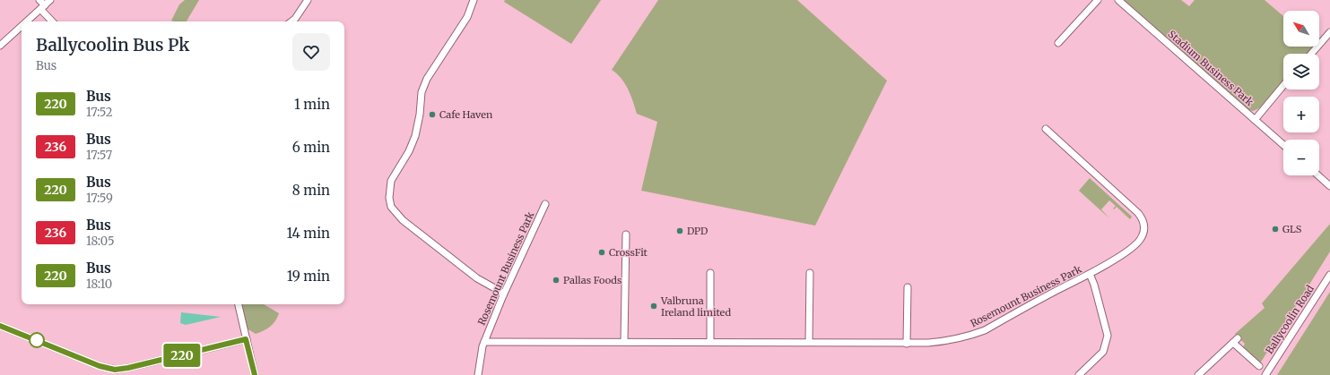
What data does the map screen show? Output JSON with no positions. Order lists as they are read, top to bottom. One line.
{"streets":{"street":["Stadium Business Park","Rosemount Business Park","Ballycoolin Road"]},"places":["Cafe Haven","GLS","DPD","CrossFit","Pallas Foods","Valbruna Ireland limited"],"lines":["bus line 220"],"north":"top left","page":{"on_map":"220","map_buttons":["+","−"],"heading":["Ballycoolin Bus Pk","Bus"],"list":[{"mark":"220","name":"Bus","note":"17:52","value":"1 min"},{"mark":"236","name":"Bus","note":"17:57","value":"6 min"},{"mark":"220","name":"Bus","note":"17:59","value":"8 min"},{"mark":"236","name":"Bus","note":"18:05","value":"14 min"},{"mark":"220","name":"Bus","note":"18:10","value":"19 min"}]}}
